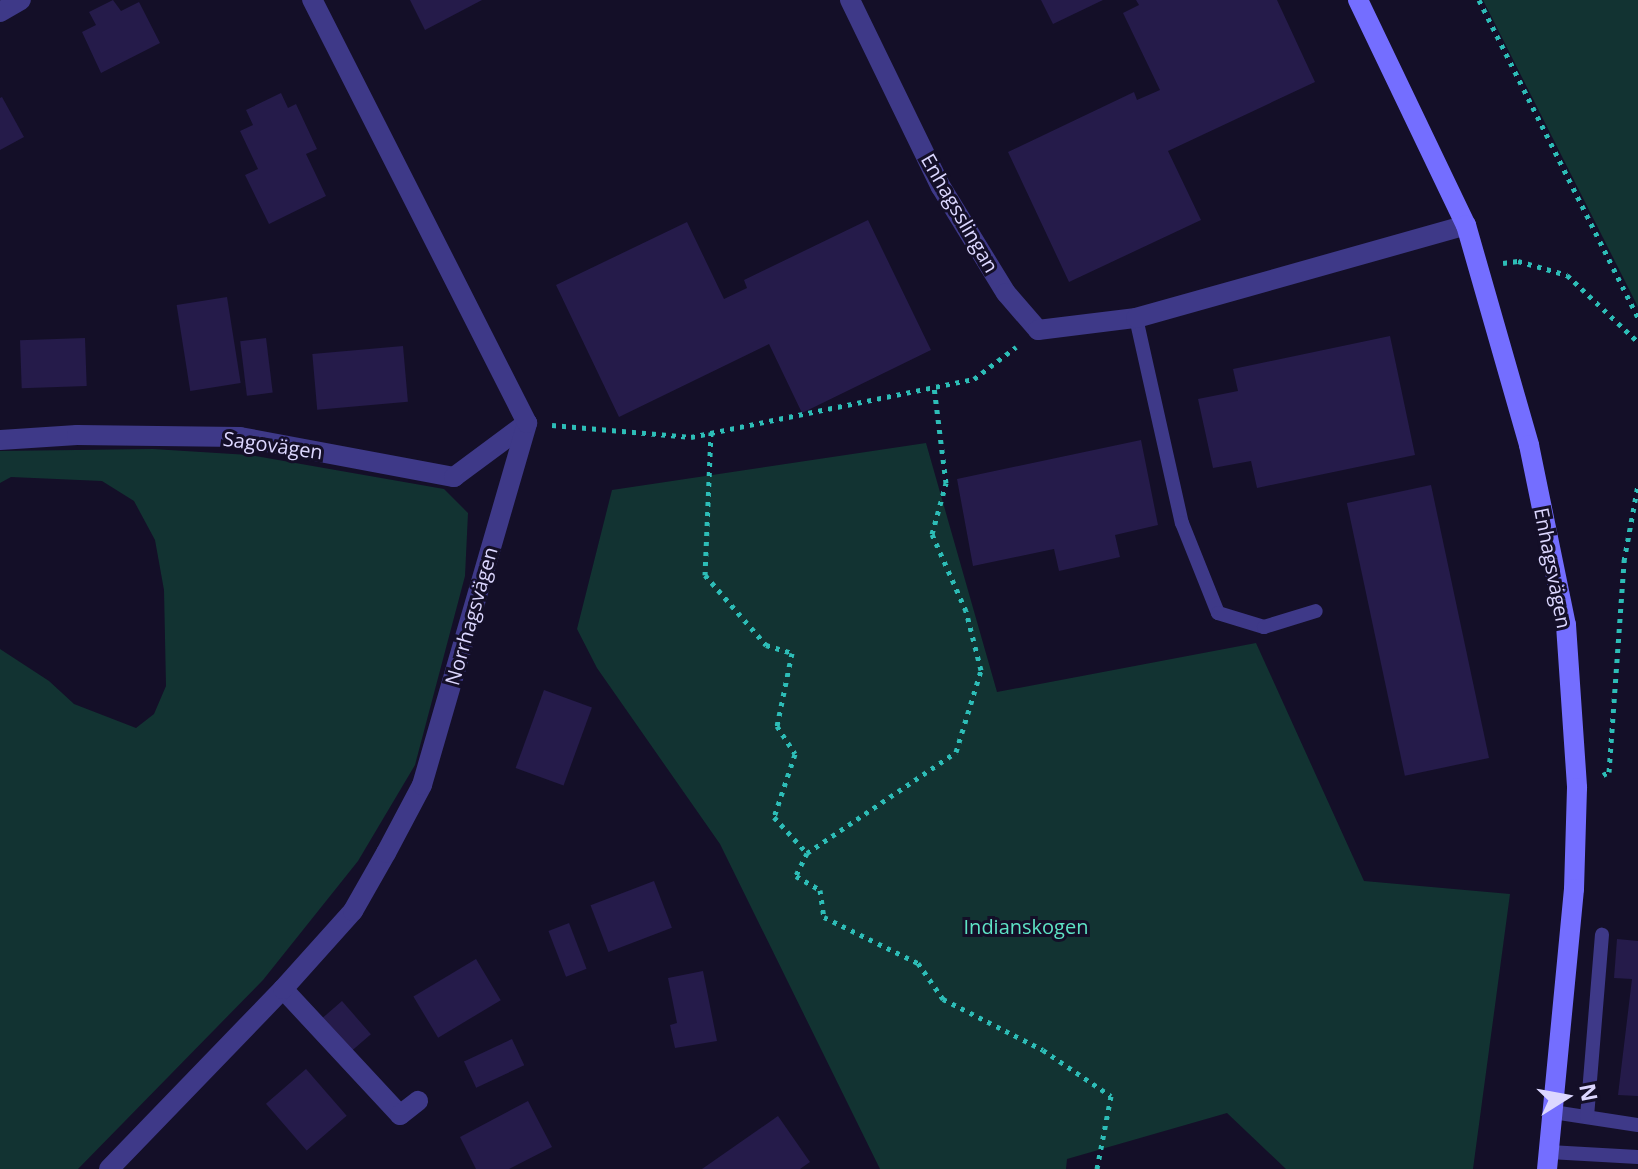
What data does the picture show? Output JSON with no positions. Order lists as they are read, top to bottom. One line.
{"streets":{"street":["Enhagsslingan","Sagovägen","Enhagsvägen","Norrhagsvägen"]},"crossings":[["Sagovägen","Norrhagsvägen"]],"parks":["Indianskogen"],"north":"right"}
